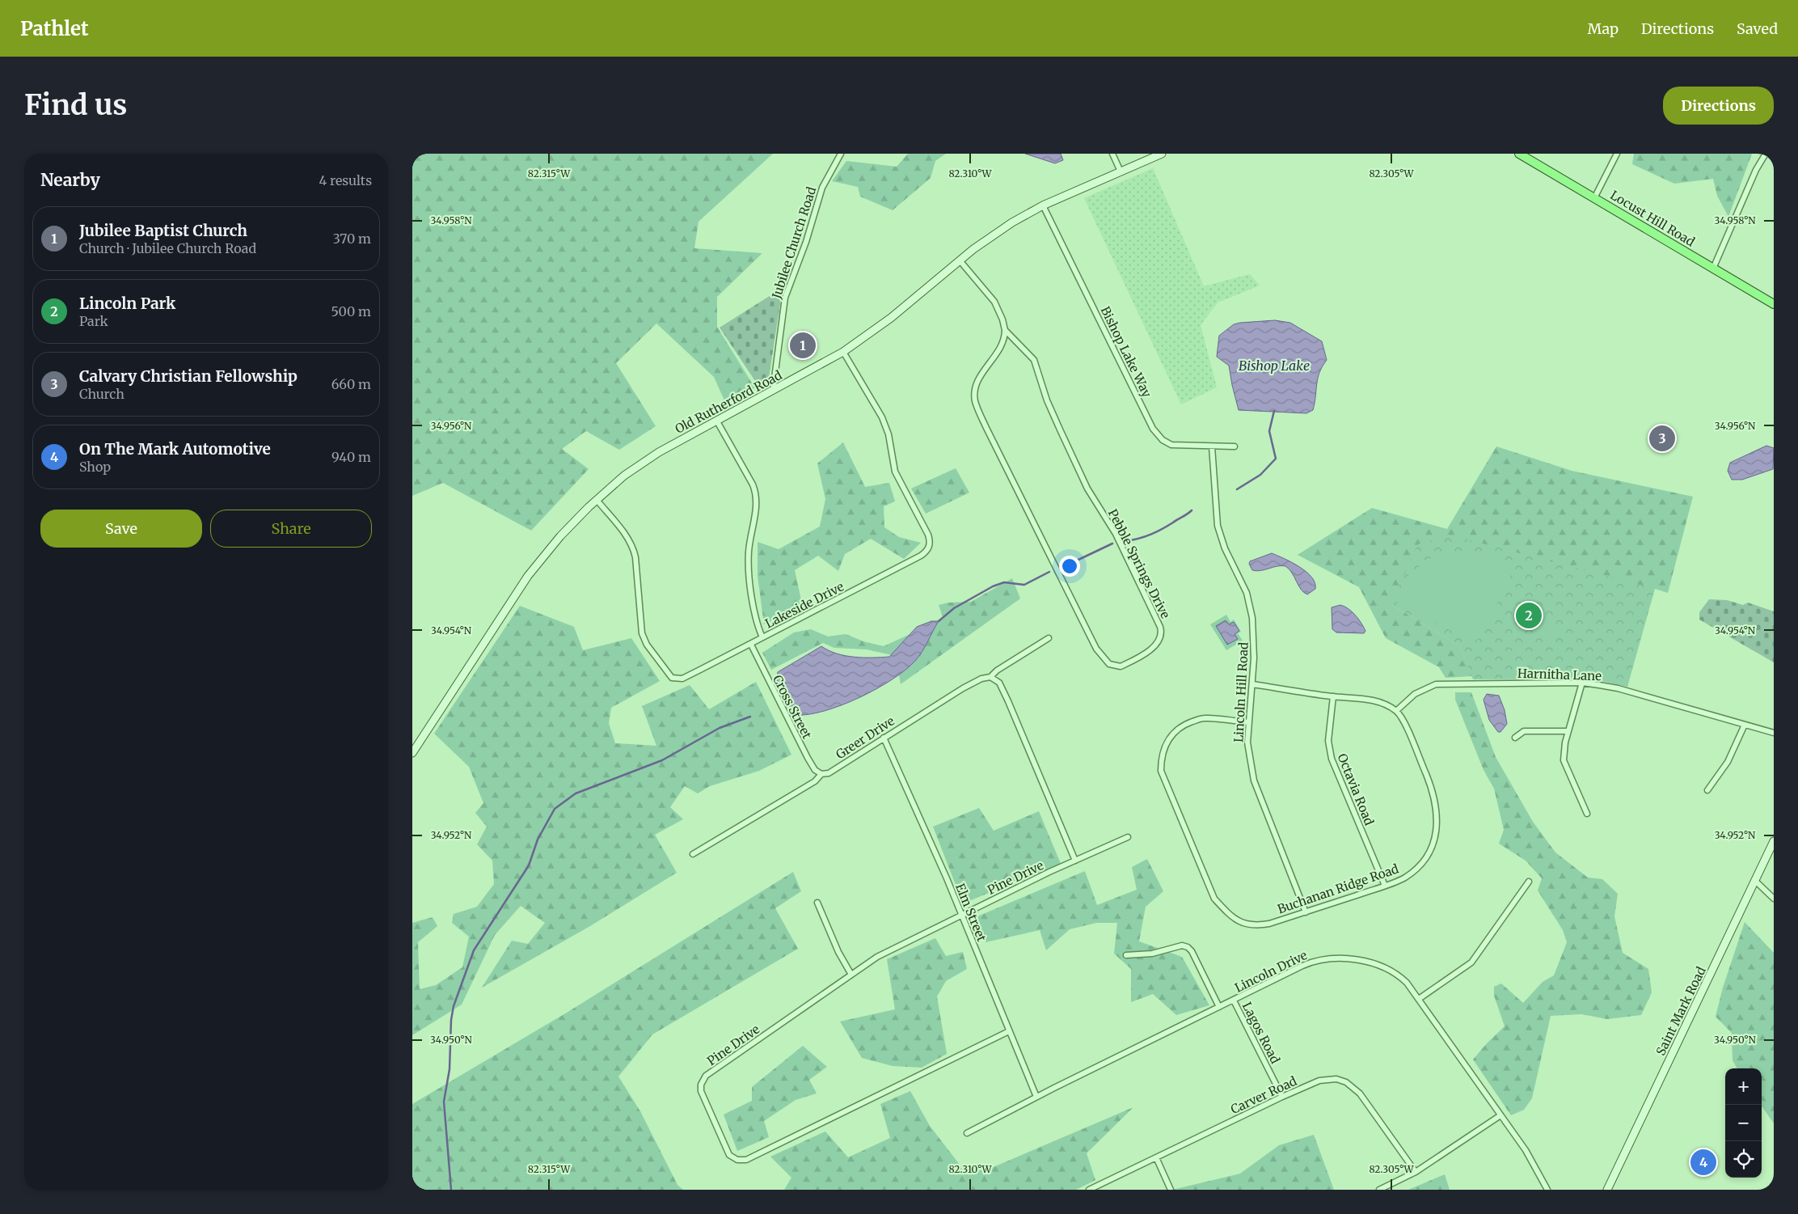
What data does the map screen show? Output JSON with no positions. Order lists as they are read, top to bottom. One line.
{"streets":{"main road":["Locust Hill Road"],"street":["Jubilee Church Road","Bishop Lake Way","Old Rutherford Road","Pebble Springs Drive","Lakeside Drive","Harnitha Lane","Lincoln Hill Road","Cross Street","Greer Drive","Octavia Road","Pine Drive","Buchanan Ridge Road","Elm Street","Lincoln Drive","Saint Mark Road","Lagos Road","Carver Road"]},"crossings":[["Jubilee Church Road","Old Rutherford Road"],["Bishop Lake Way","Old Rutherford Road"],["Bishop Lake Way","Lincoln Hill Road"],["Old Rutherford Road","Pebble Springs Drive"],["Old Rutherford Road","Lakeside Drive"],["Lakeside Drive","Cross Street"],["Harnitha Lane","Buchanan Ridge Road"],["Lincoln Hill Road","Buchanan Ridge Road"],["Cross Street","Greer Drive"],["Greer Drive","Elm Street"],["Octavia Road","Buchanan Ridge Road"],["Pine Drive","Elm Street"],["Elm Street","Lincoln Drive"],["Lincoln Drive","Lagos Road"],["Lagos Road","Carver Road"]],"water":["Bishop Lake"],"page":{"header":"Pathlet","nav":["Map","Directions","Saved"],"buttons":["Directions",["Save","Share"]],"title":"Find us","heading":["Nearby","4 results"],"list":[{"mark":"1","name":"Jubilee Baptist Church","note":"Church · Jubilee Church Road","value":"370 m"},{"mark":"2","name":"Lincoln Park","note":"Park","value":"500 m"},{"mark":"3","name":"Calvary Christian Fellowship","note":"Church","value":"660 m"},{"mark":"4","name":"On The Mark Automotive","note":"Shop","value":"940 m"}],"pins":["1","3","2","4"],"map_buttons":["+","−"]},"coordinates":["82.315°W","82.310°W","82.305°W","34.958°N","34.956°N","34.954°N","34.952°N","34.950°N"]}
